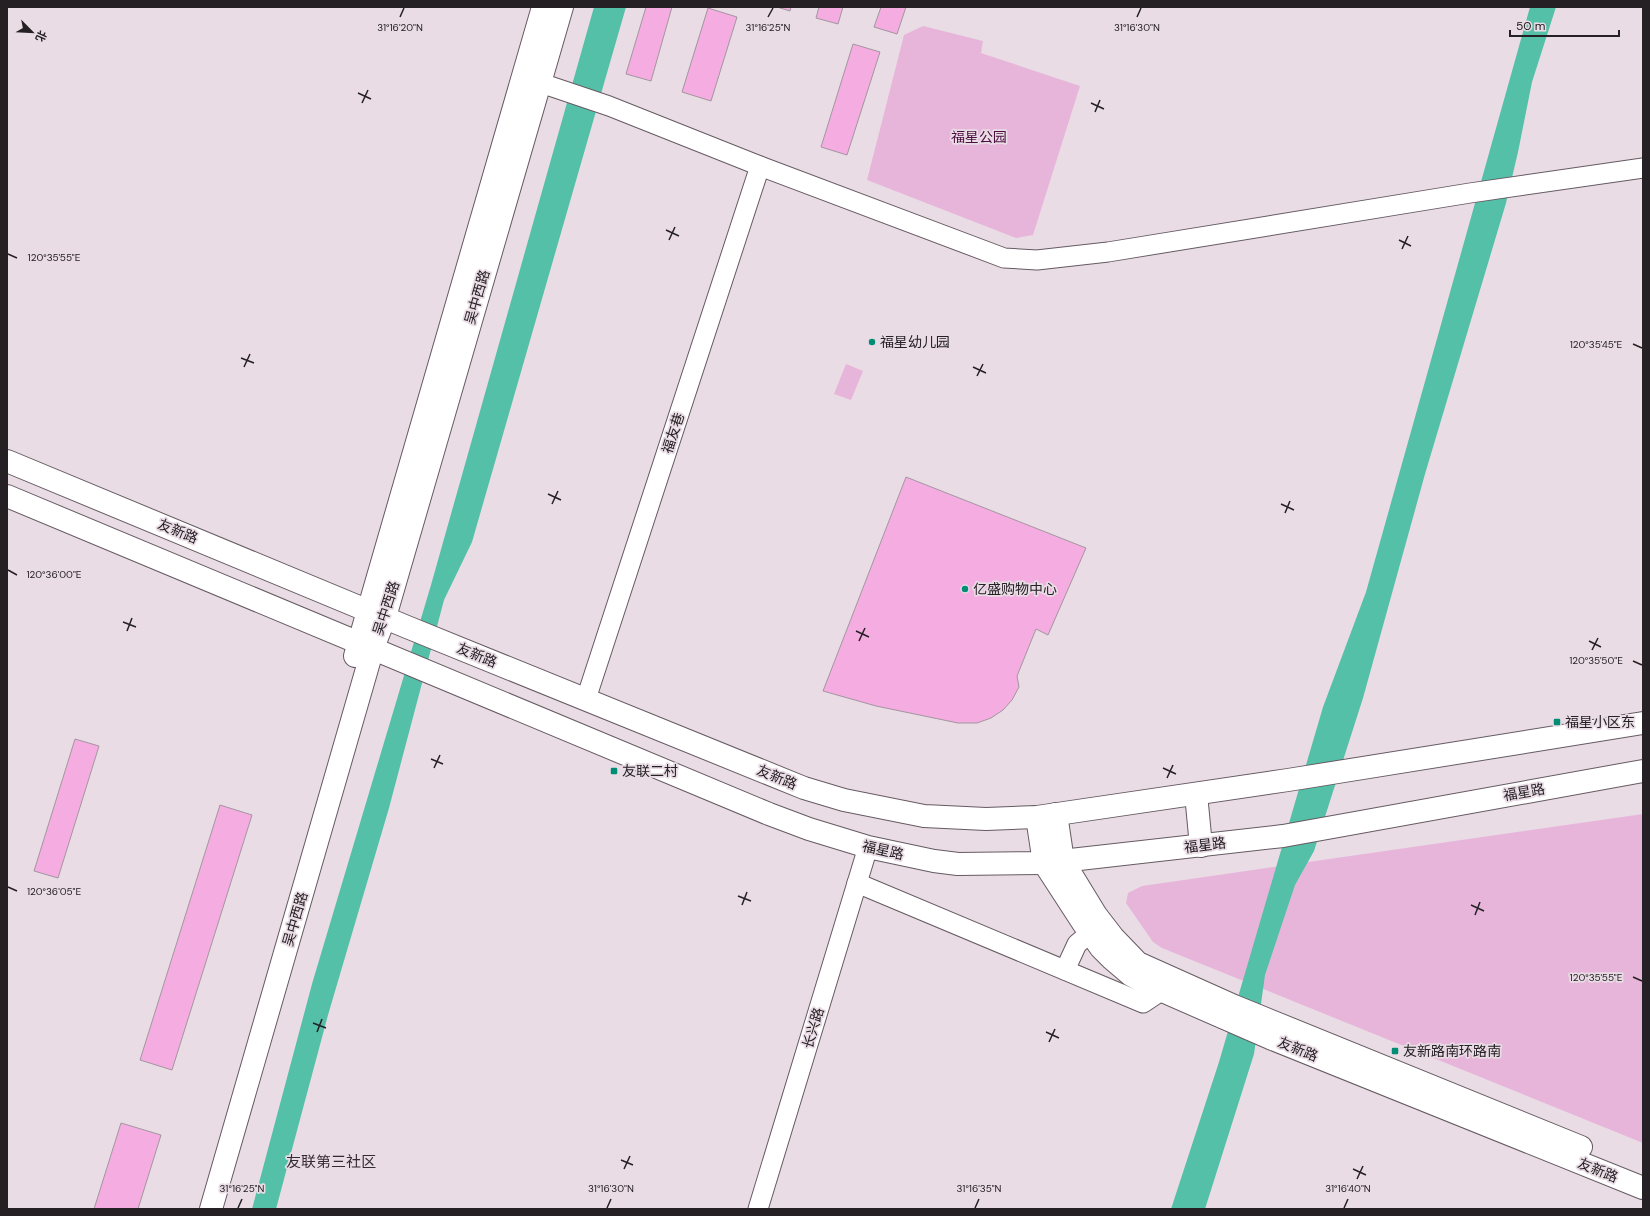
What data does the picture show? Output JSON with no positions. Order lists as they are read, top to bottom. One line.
{"streets":{"main road":["吴中西路","友新路","福星路"],"street":["福友巷","长兴路"]},"crossings":[["吴中西路","友新路"],["吴中西路","福星路"],["福友巷","友新路"],["友新路","福星路"],["福星路","长兴路"]],"districts":["友联第三社区"],"parks":["福星公园"],"places":{"other":["福星幼儿园","亿盛购物中心"],"transit":["福星小区东","友联二村","友新路南环路南"]},"scale_bar":"50 m","north":"bottom right","coordinates":["31°16'20\"N","31°16'25\"N","31°16'30\"N","120°35'55\"E","120°35'45\"E","120°36'00\"E","120°35'50\"E","120°36'05\"E","31°16'35\"N","31°16'40\"N"]}
